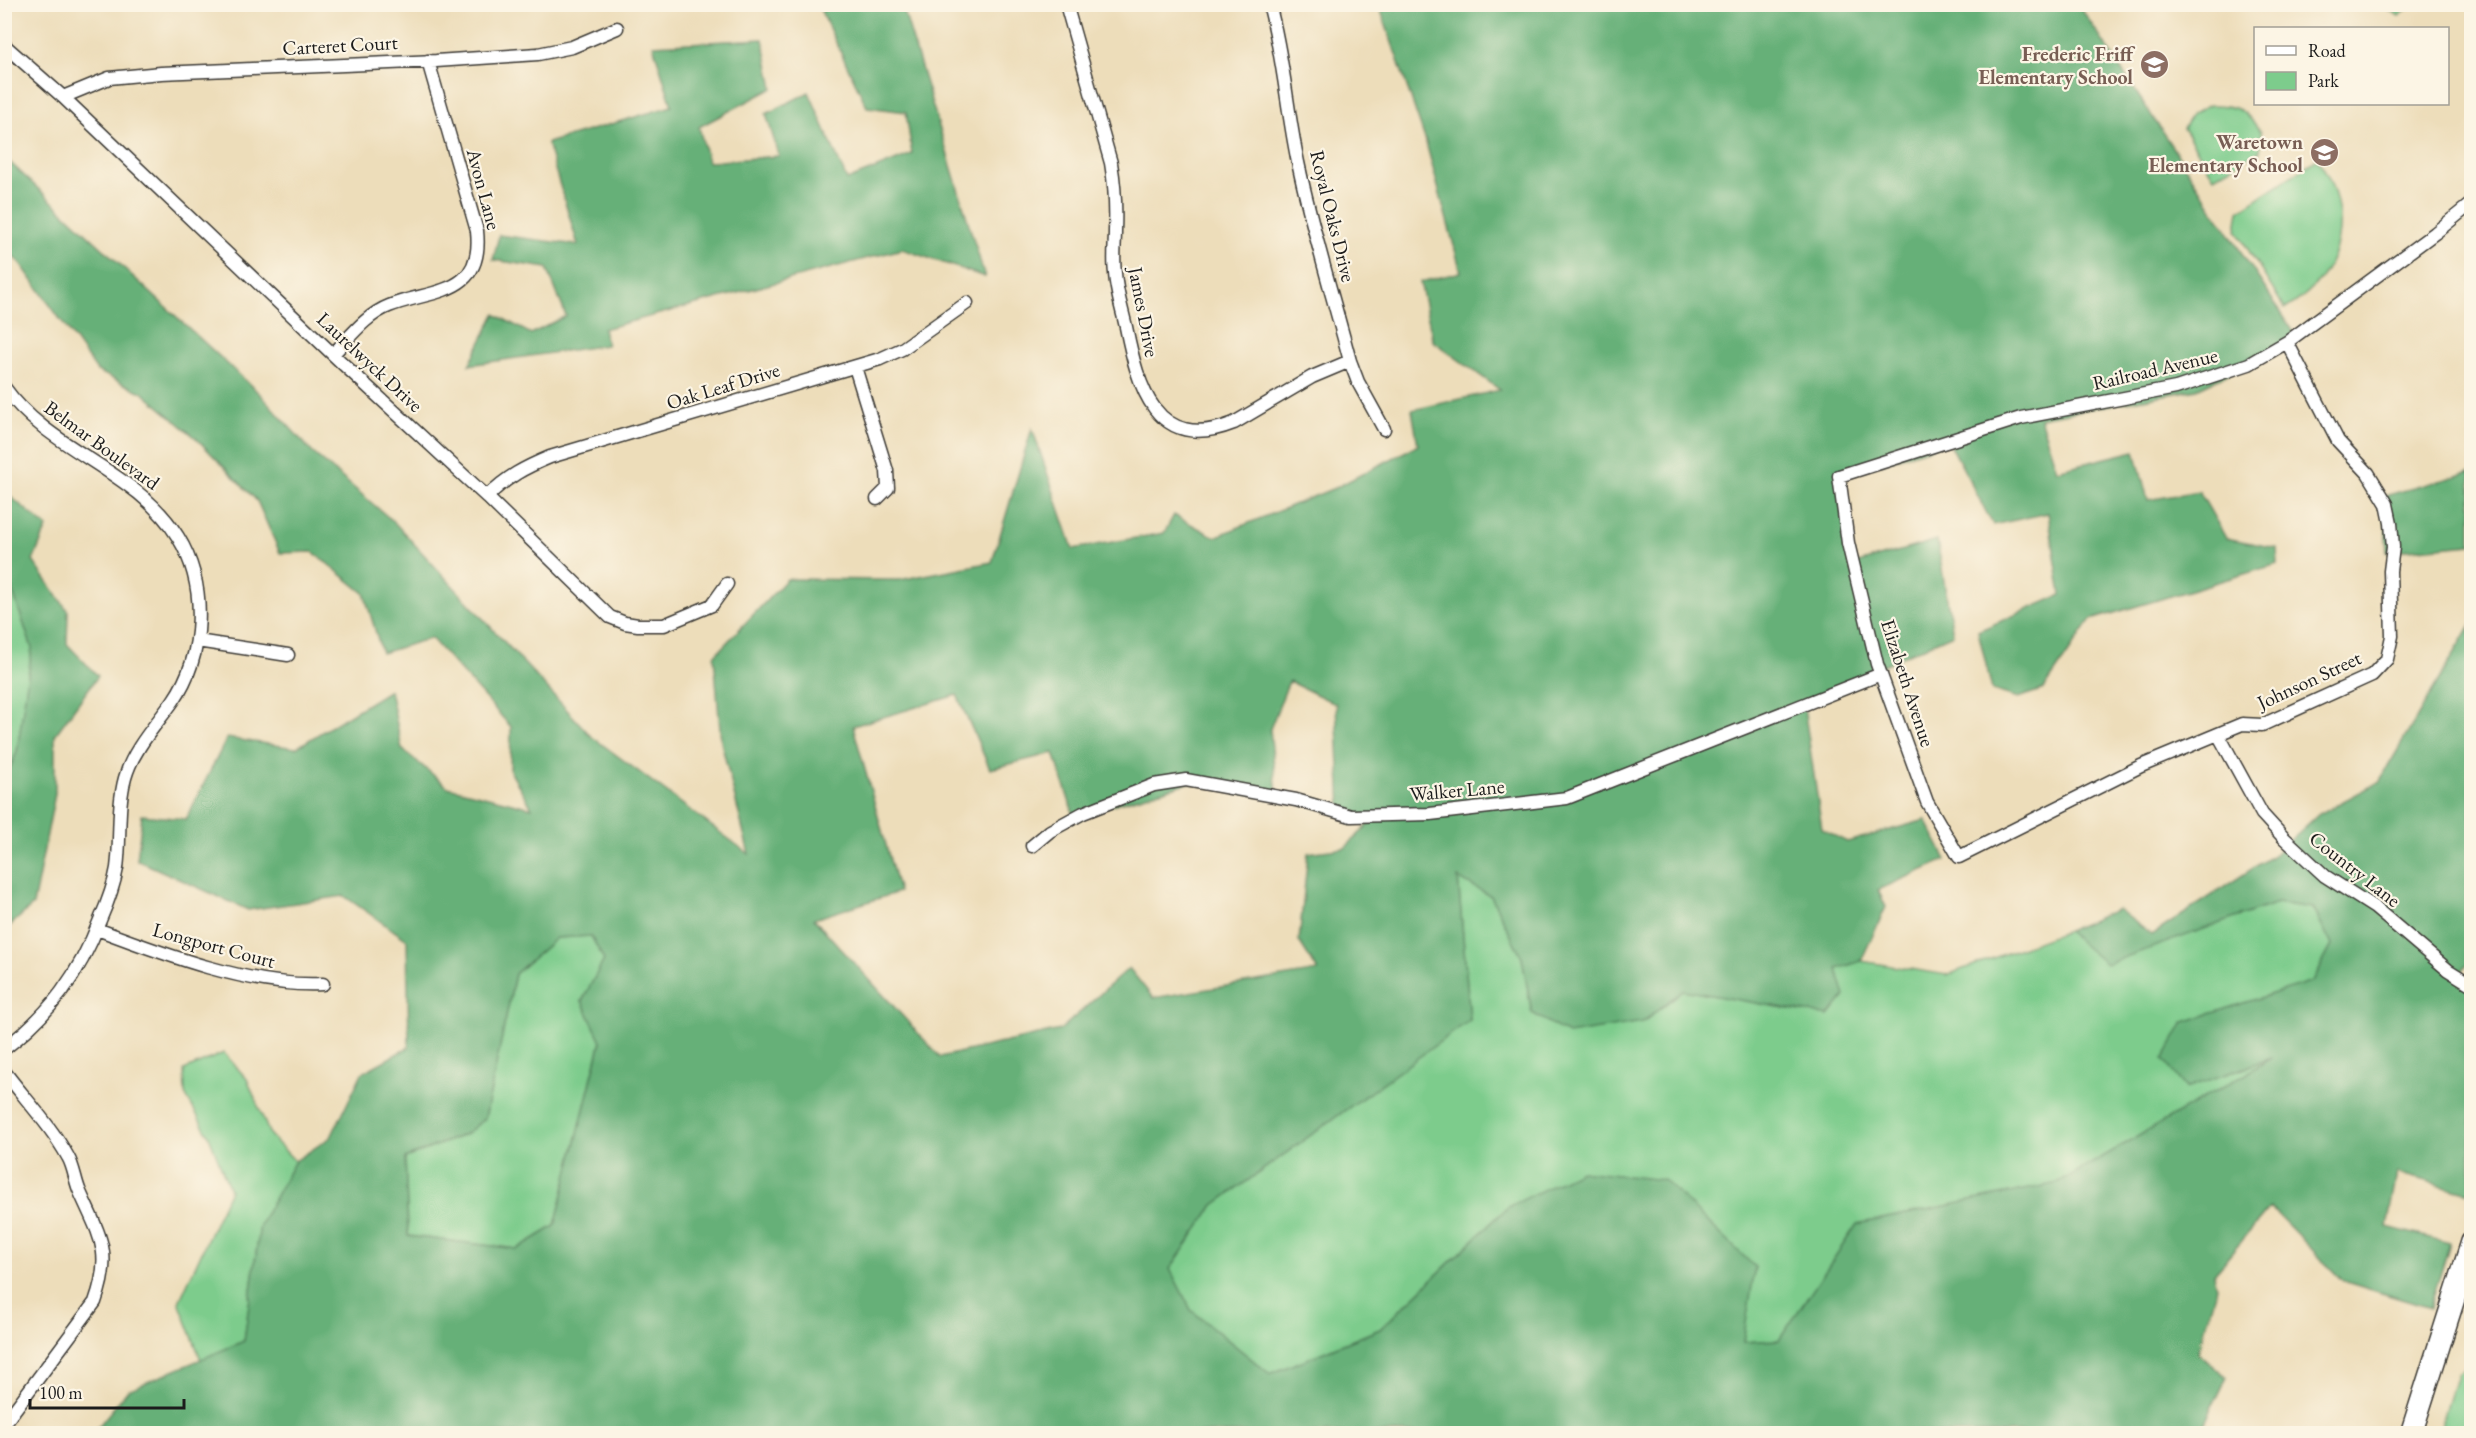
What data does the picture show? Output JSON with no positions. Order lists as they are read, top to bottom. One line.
{"streets":{"street":["Carteret Court","Avon Lane","Royal Oaks Drive","James Drive","Laurelwyck Drive","Railroad Avenue","Oak Leaf Drive","Belmar Boulevard","Johnson Street","Elizabeth Avenue","Walker Lane","Country Lane","Longport Court"]},"crossings":[["Carteret Court","Avon Lane"],["Carteret Court","Laurelwyck Drive"],["Avon Lane","Laurelwyck Drive"],["Royal Oaks Drive","James Drive"],["Laurelwyck Drive","Oak Leaf Drive"],["Railroad Avenue","Johnson Street"],["Railroad Avenue","Elizabeth Avenue"],["Belmar Boulevard","Longport Court"],["Johnson Street","Elizabeth Avenue"],["Johnson Street","Country Lane"],["Elizabeth Avenue","Walker Lane"]],"places":{"school or university":["Frederic Friff Elementary School","Waretown Elementary School"]},"legend":["Road","Park"],"scale_bar":"100 m"}
